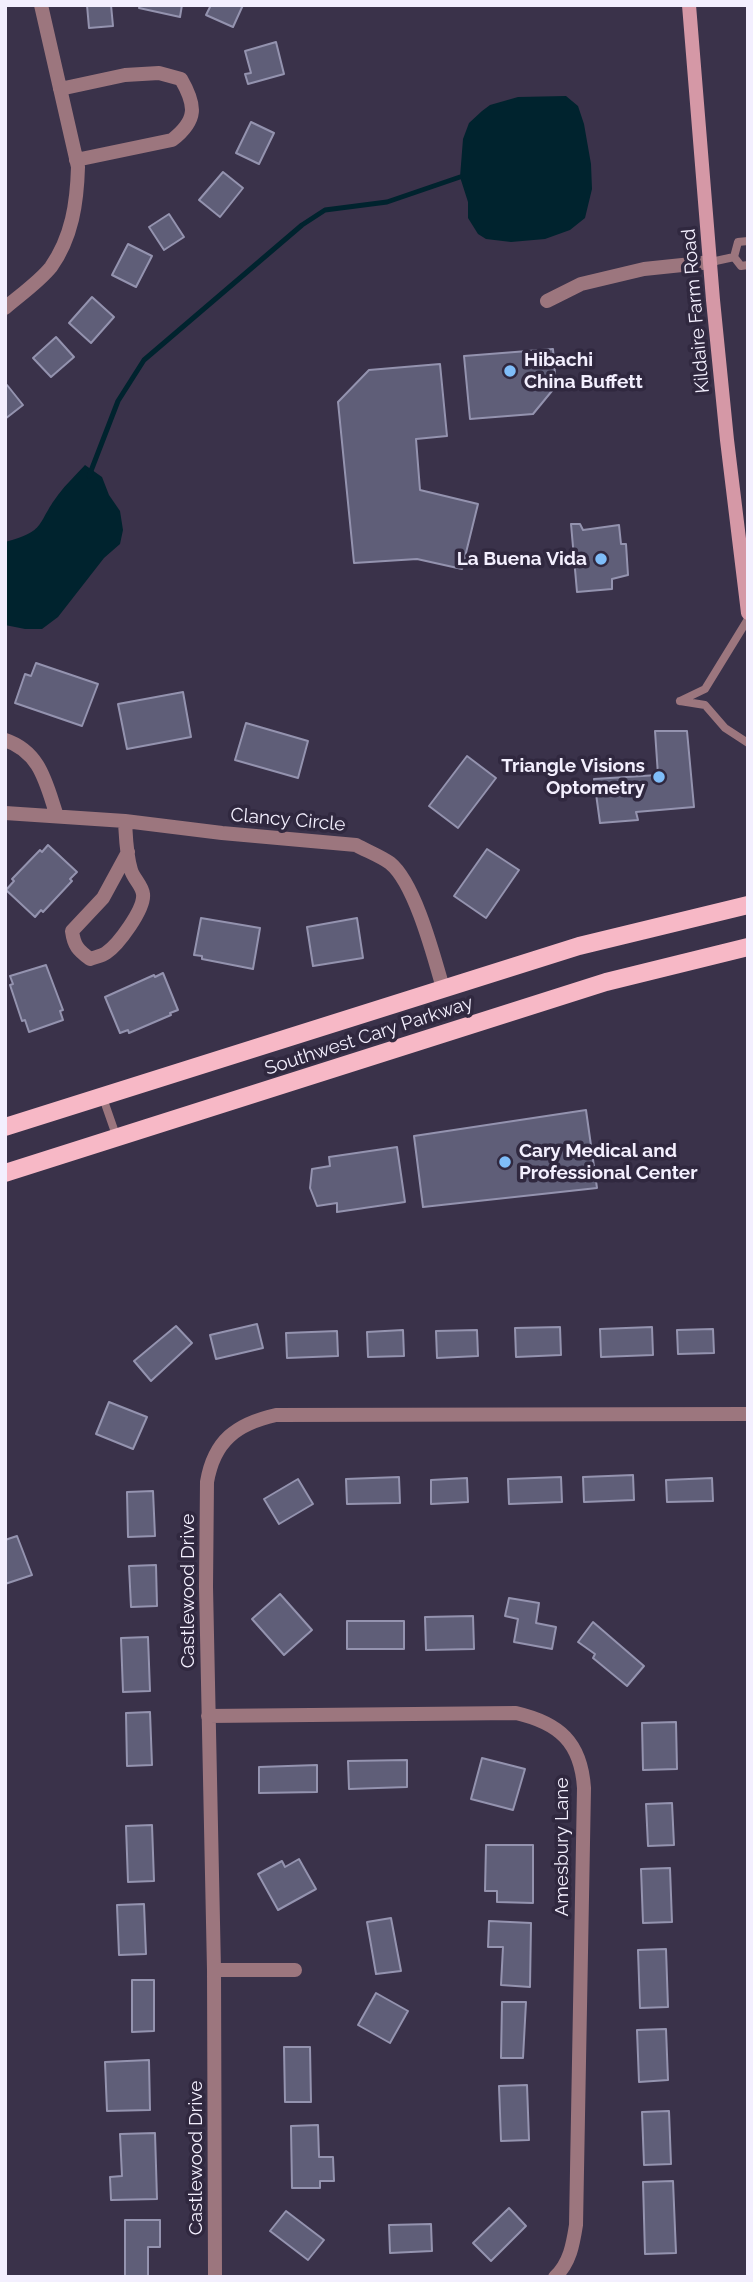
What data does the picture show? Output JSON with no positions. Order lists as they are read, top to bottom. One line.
{"streets":{"main road":["Kildaire Farm Road","Southwest Cary Parkway"],"street":["Clancy Circle","Castlewood Drive","Amesbury Lane"]},"crossings":[["Clancy Circle","Southwest Cary Parkway"],["Castlewood Drive","Amesbury Lane"]],"places":["Hibachi China Buffett","La Buena Vida","Triangle Visions Optometry","Cary Medical and Professional Center"]}
